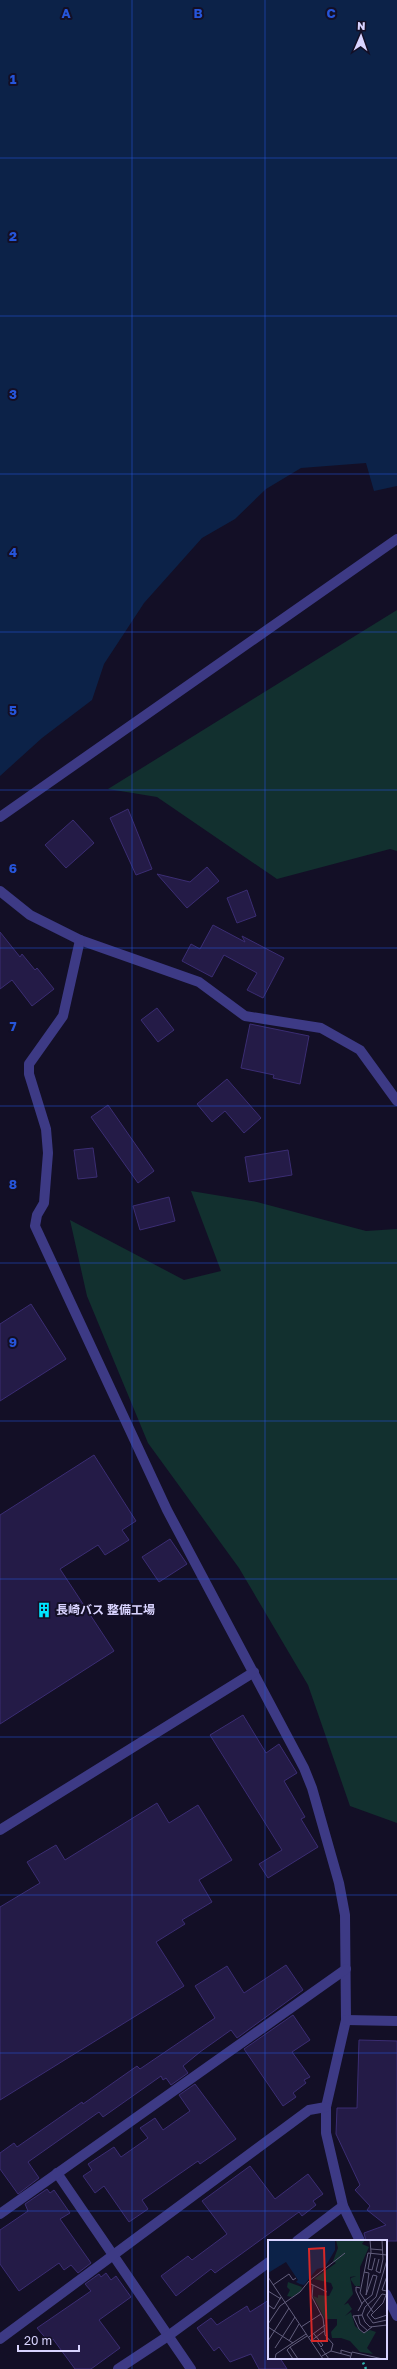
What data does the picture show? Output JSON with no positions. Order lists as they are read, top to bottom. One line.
{"places":{"building":["長崎バス 整備工場"]},"scale_bar":"20 m","north":"top","grid":{"columns":["A","B","C"],"rows":["1","2","3","4","5","6","7","8","9"]}}
